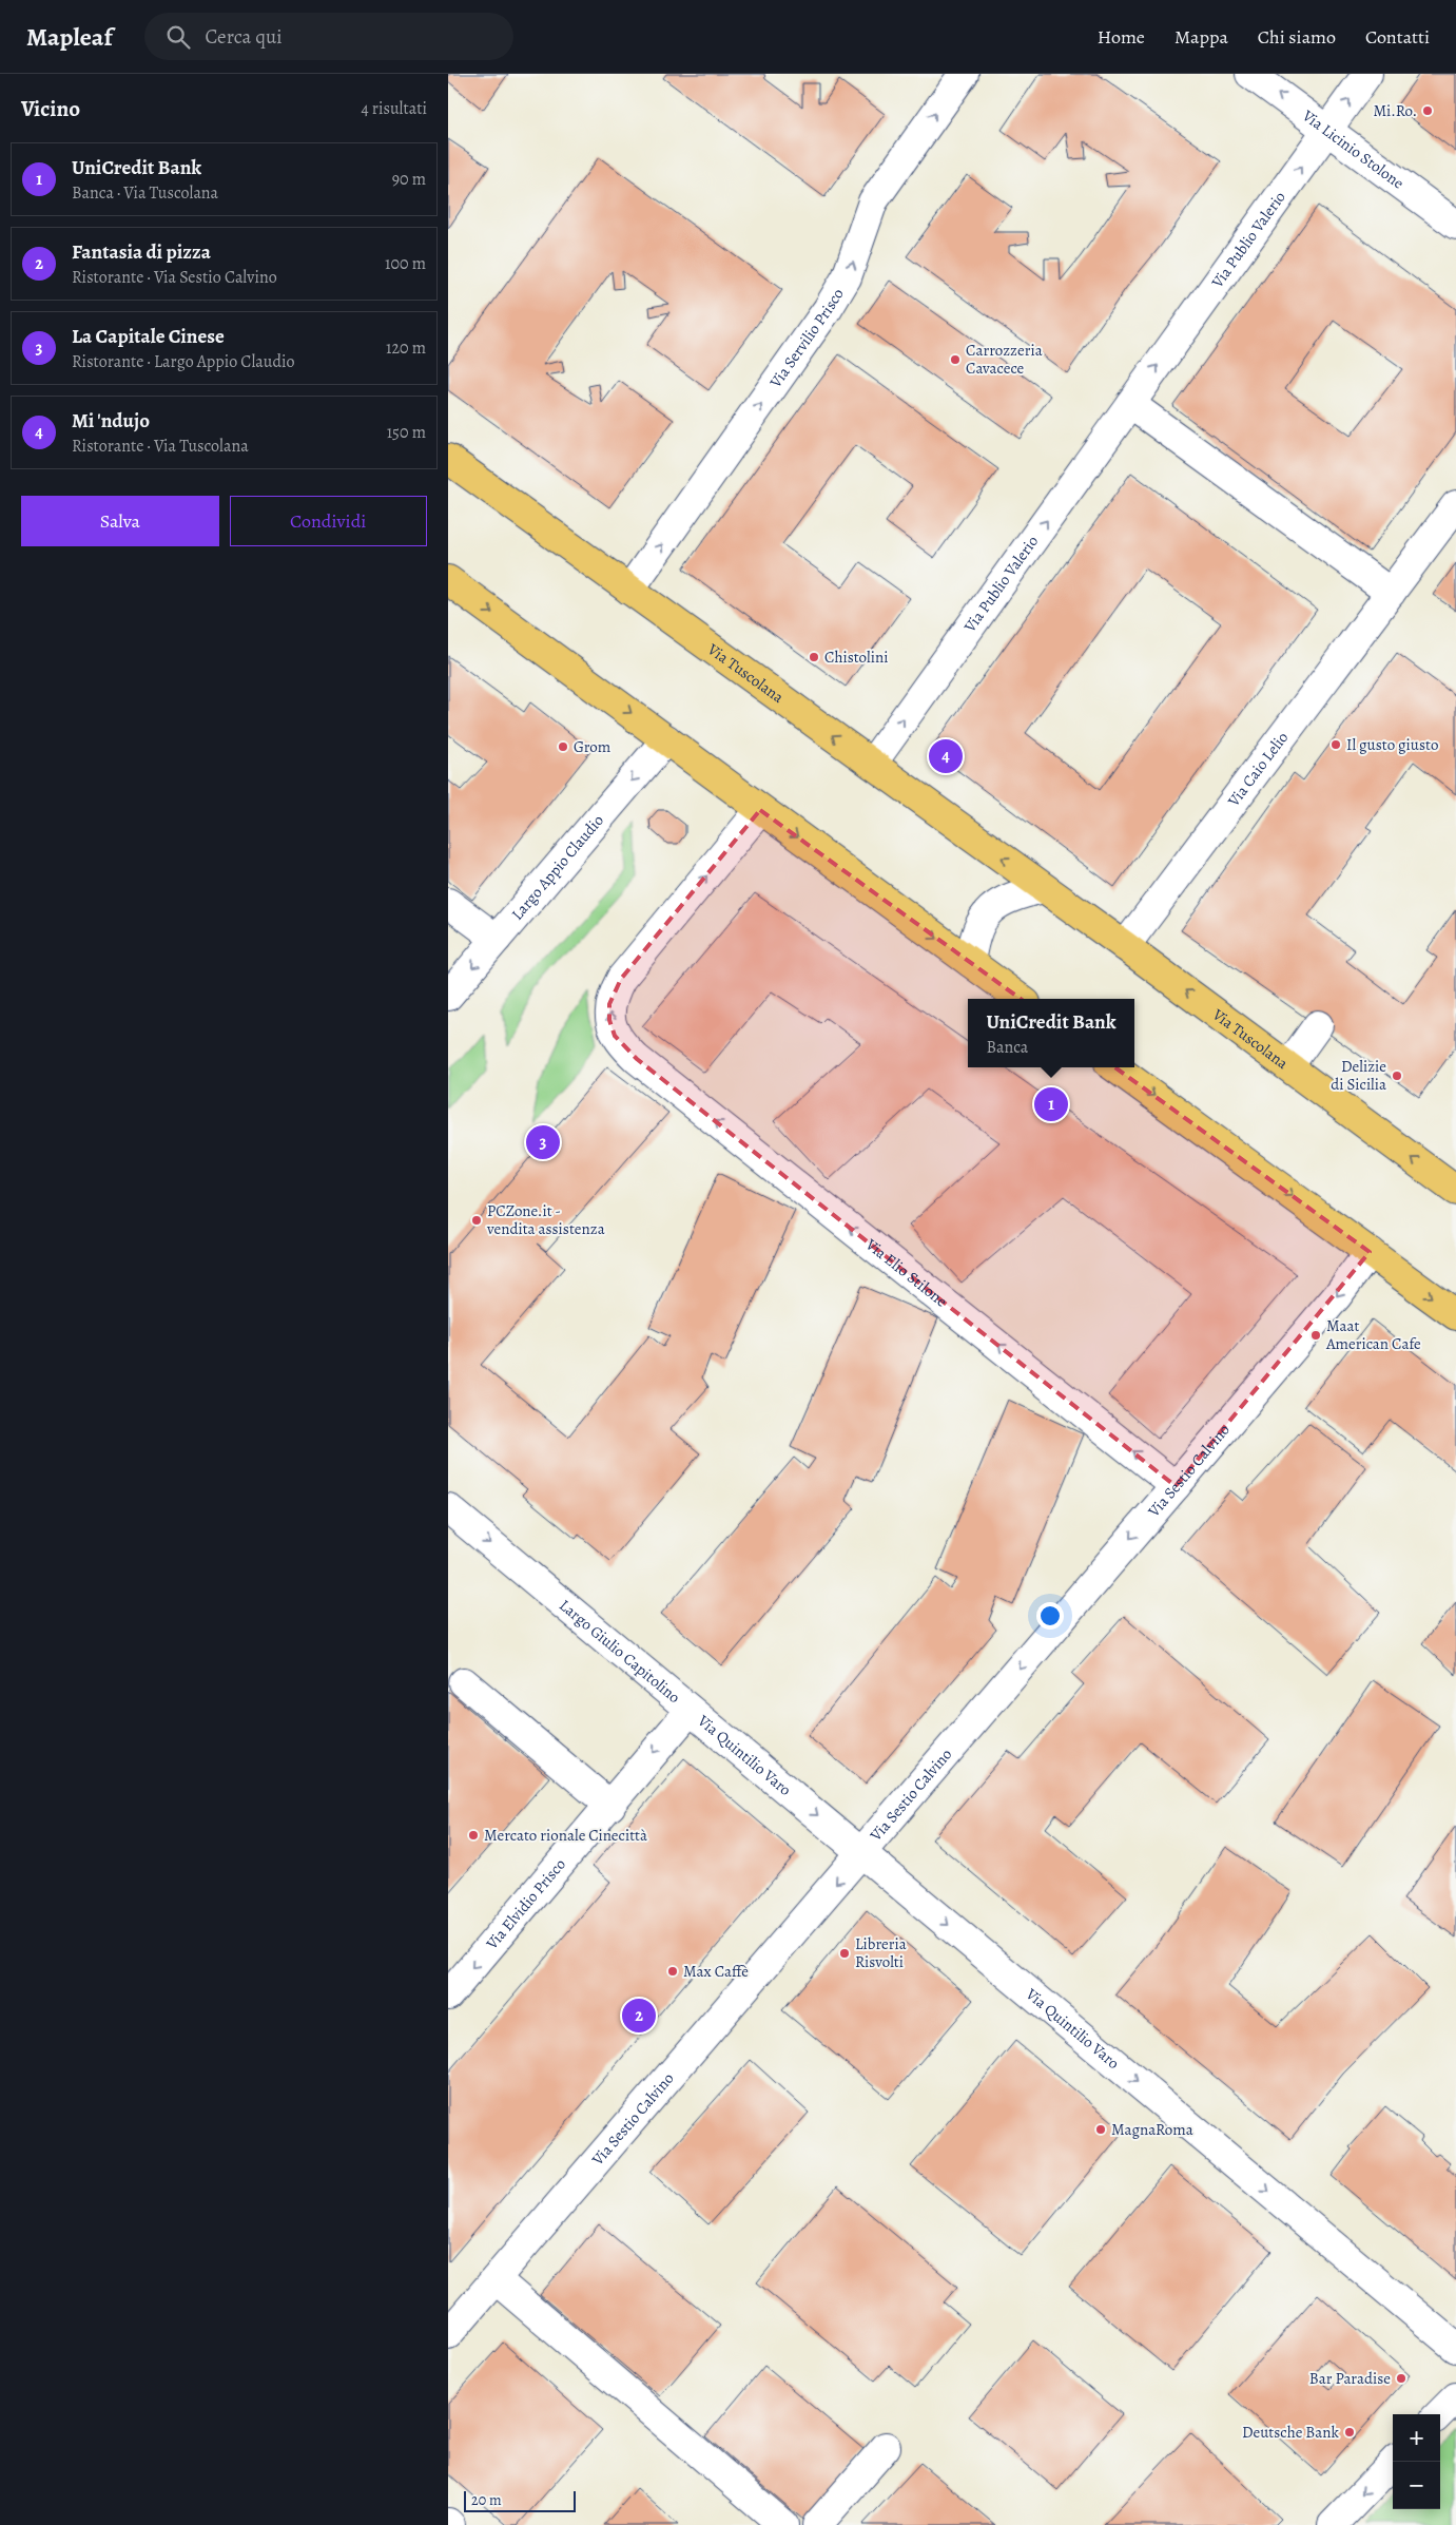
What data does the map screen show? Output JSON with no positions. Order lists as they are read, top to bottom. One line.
{"streets":{"main road":["Via Tuscolana"],"street":["Via Licinio Stolone","Via Publio Valerio","Via Servilio Prisco","Via Caio Lelio","Largo Appio Claudio","Via Elio Stilone","Via Sestio Calvino","Largo Giulio Capitolino","Via Quintilio Varo","Via Elvidio Prisco"]},"crossings":[["Via Licinio Stolone","Via Publio Valerio"],["Via Publio Valerio","Via Tuscolana"],["Via Servilio Prisco","Via Tuscolana"],["Via Tuscolana","Via Caio Lelio"],["Via Elio Stilone","Via Sestio Calvino"],["Via Sestio Calvino","Via Quintilio Varo"],["Largo Giulio Capitolino","Via Quintilio Varo"],["Largo Giulio Capitolino","Via Elvidio Prisco"]],"one_way":["Via Licinio Stolone","Via Publio Valerio","Via Servilio Prisco","Largo Appio Claudio","Via Sestio Calvino","Via Quintilio Varo","Via Elvidio Prisco"],"places":["Mi.Ro.","Carrozzeria Cavacece","Chistolini","Il gusto giusto","Grom","Delizie di Sicilia","PCZone.it - vendita assistenza","Maat American Cafe","Mercato rionale Cinecittà","Libreria Risvolti","Max Caffè","MagnaRoma","Bar Paradise","Deutsche Bank"],"scale_bar":"20 m","page":{"header":"Mapleaf","search":"Cerca qui","nav":["Home","Mappa","Chi siamo","Contatti"],"heading":["Vicino","4 risultati"],"list":[{"mark":"1","name":"UniCredit Bank","note":"Banca · Via Tuscolana","value":"90 m"},{"mark":"2","name":"Fantasia di pizza","note":"Ristorante · Via Sestio Calvino","value":"100 m"},{"mark":"3","name":"La Capitale Cinese","note":"Ristorante · Largo Appio Claudio","value":"120 m"},{"mark":"4","name":"Mi 'ndujo","note":"Ristorante · Via Tuscolana","value":"150 m"}],"buttons":["Salva","Condividi"],"pins":["4","1","3","2"],"popup":["UniCredit Bank","Banca"],"map_buttons":["+","−"],"scale":"20 m"}}
